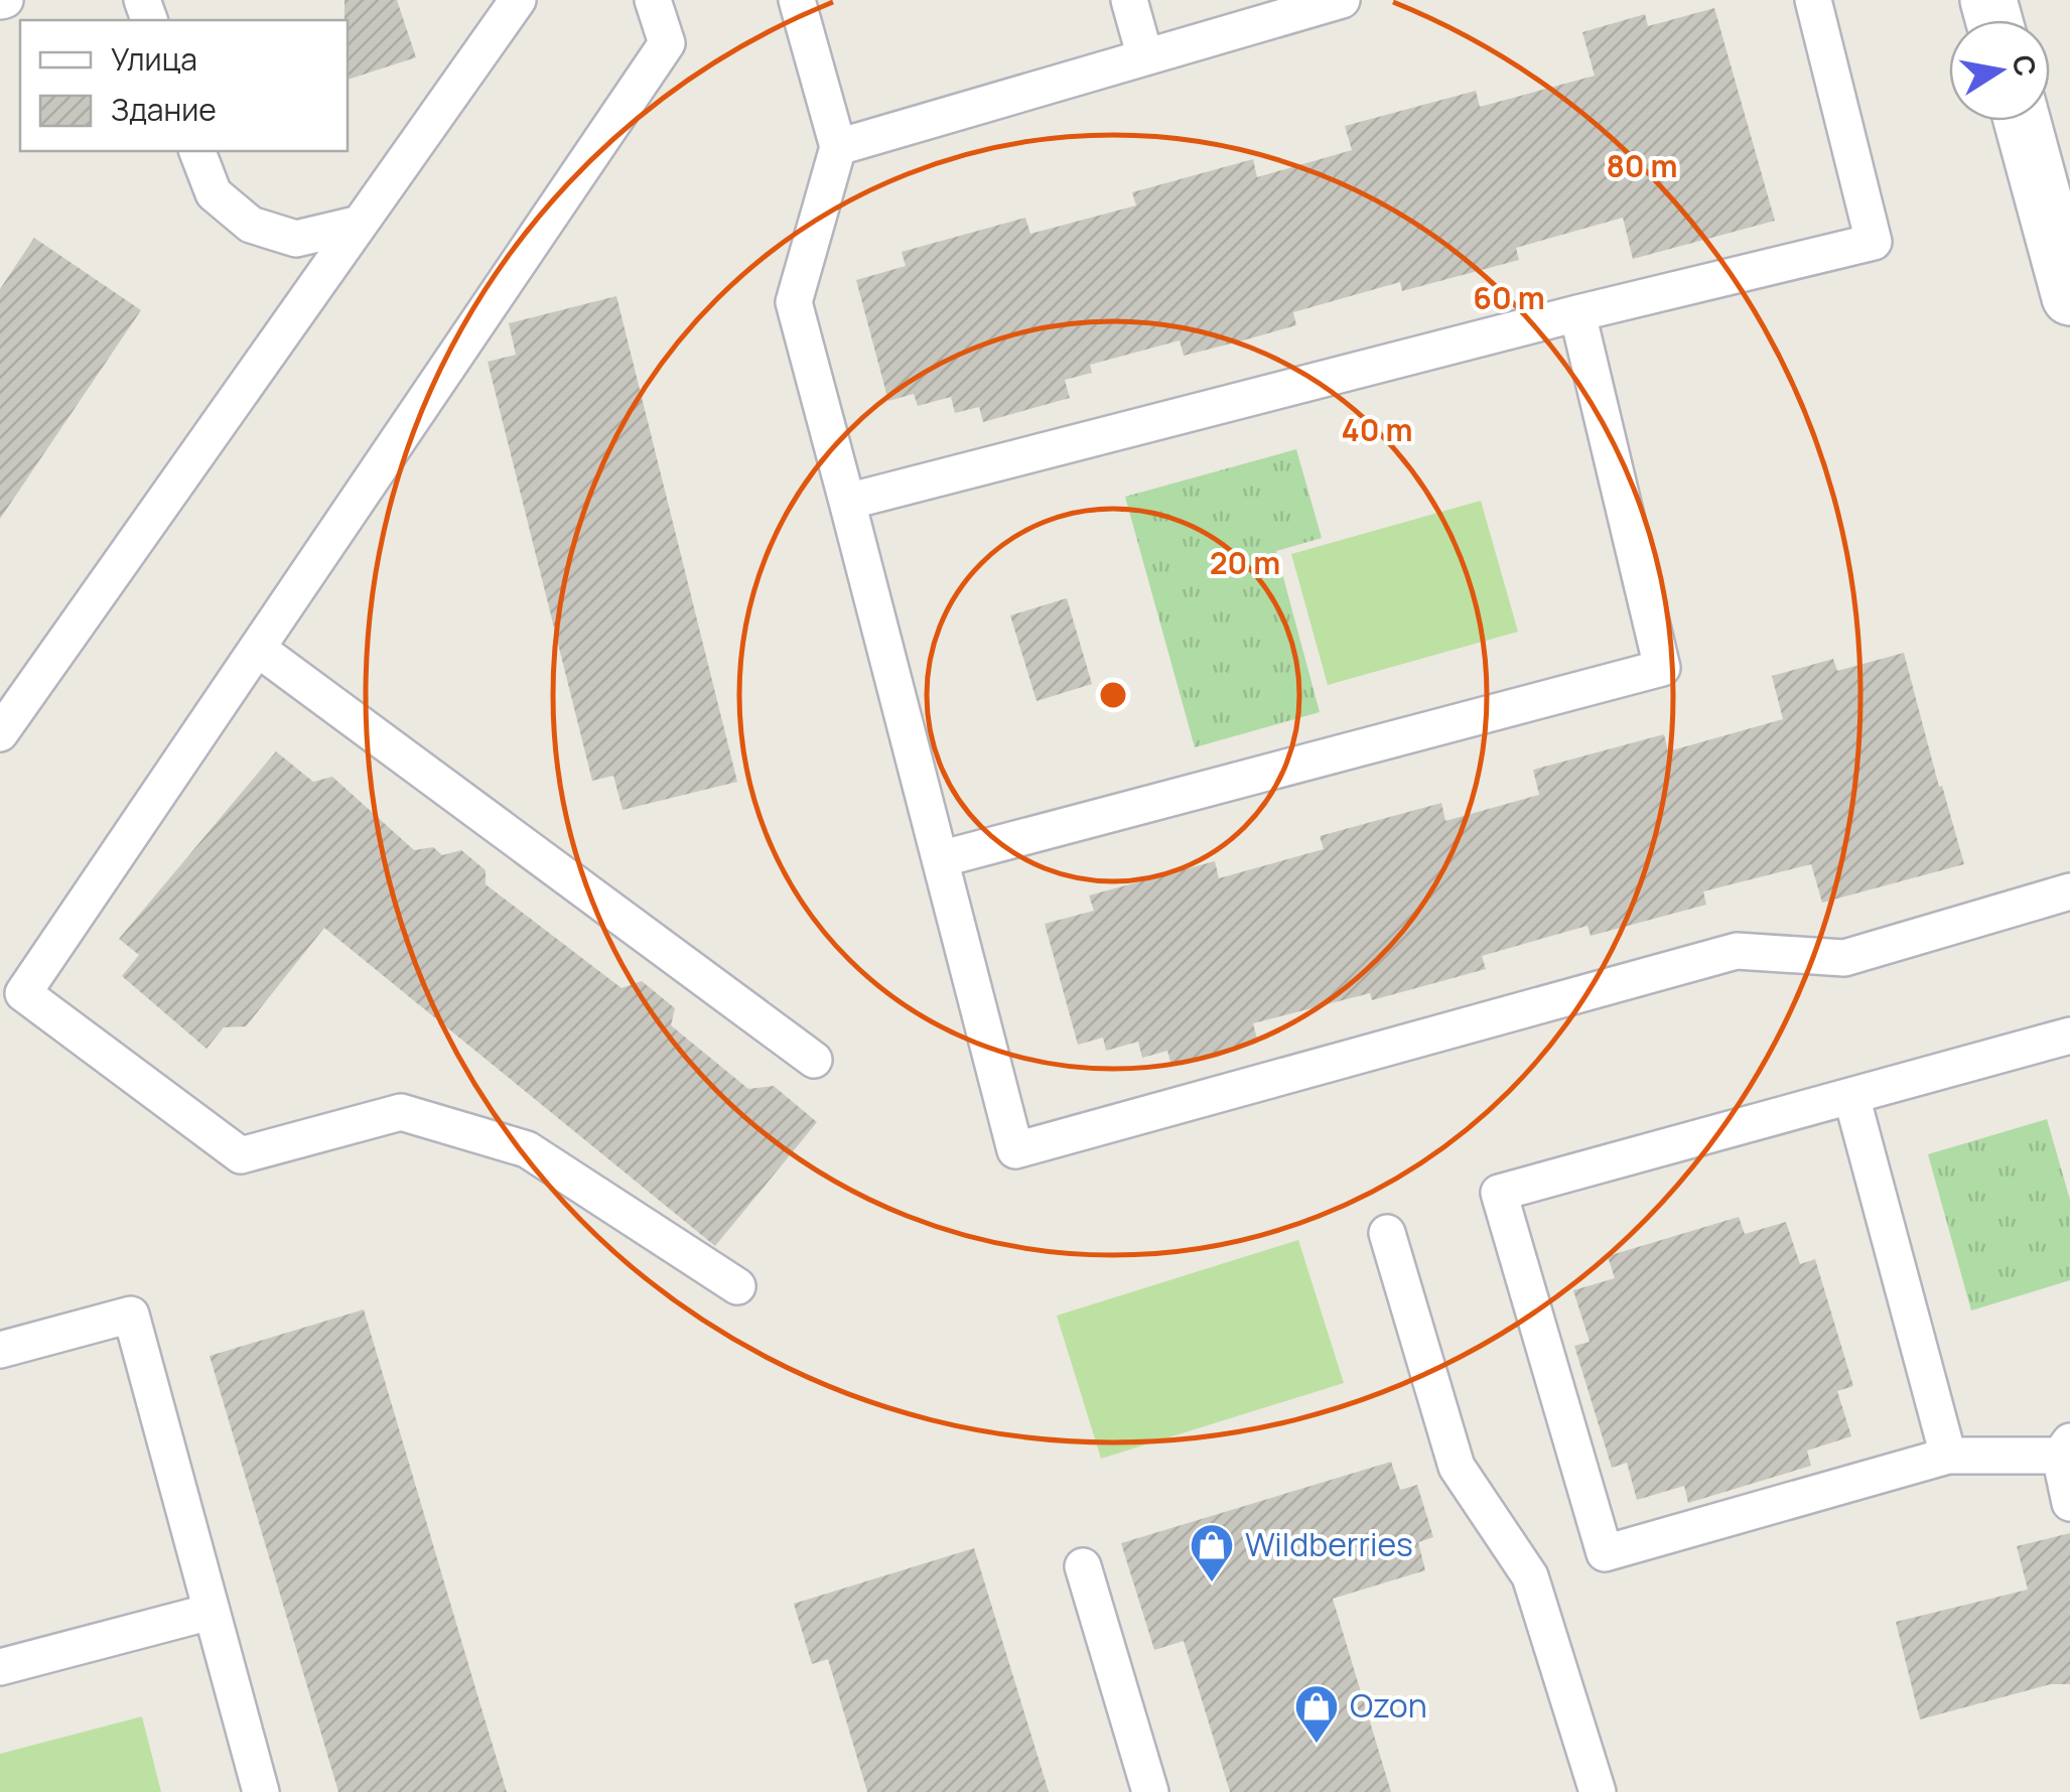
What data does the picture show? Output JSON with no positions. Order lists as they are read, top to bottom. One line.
{"places":{"shop":["Wildberries","Ozon"]},"legend":["Улица","Здание"],"north":"right","rings":["80 m","60 m","40 m","20 m"]}
